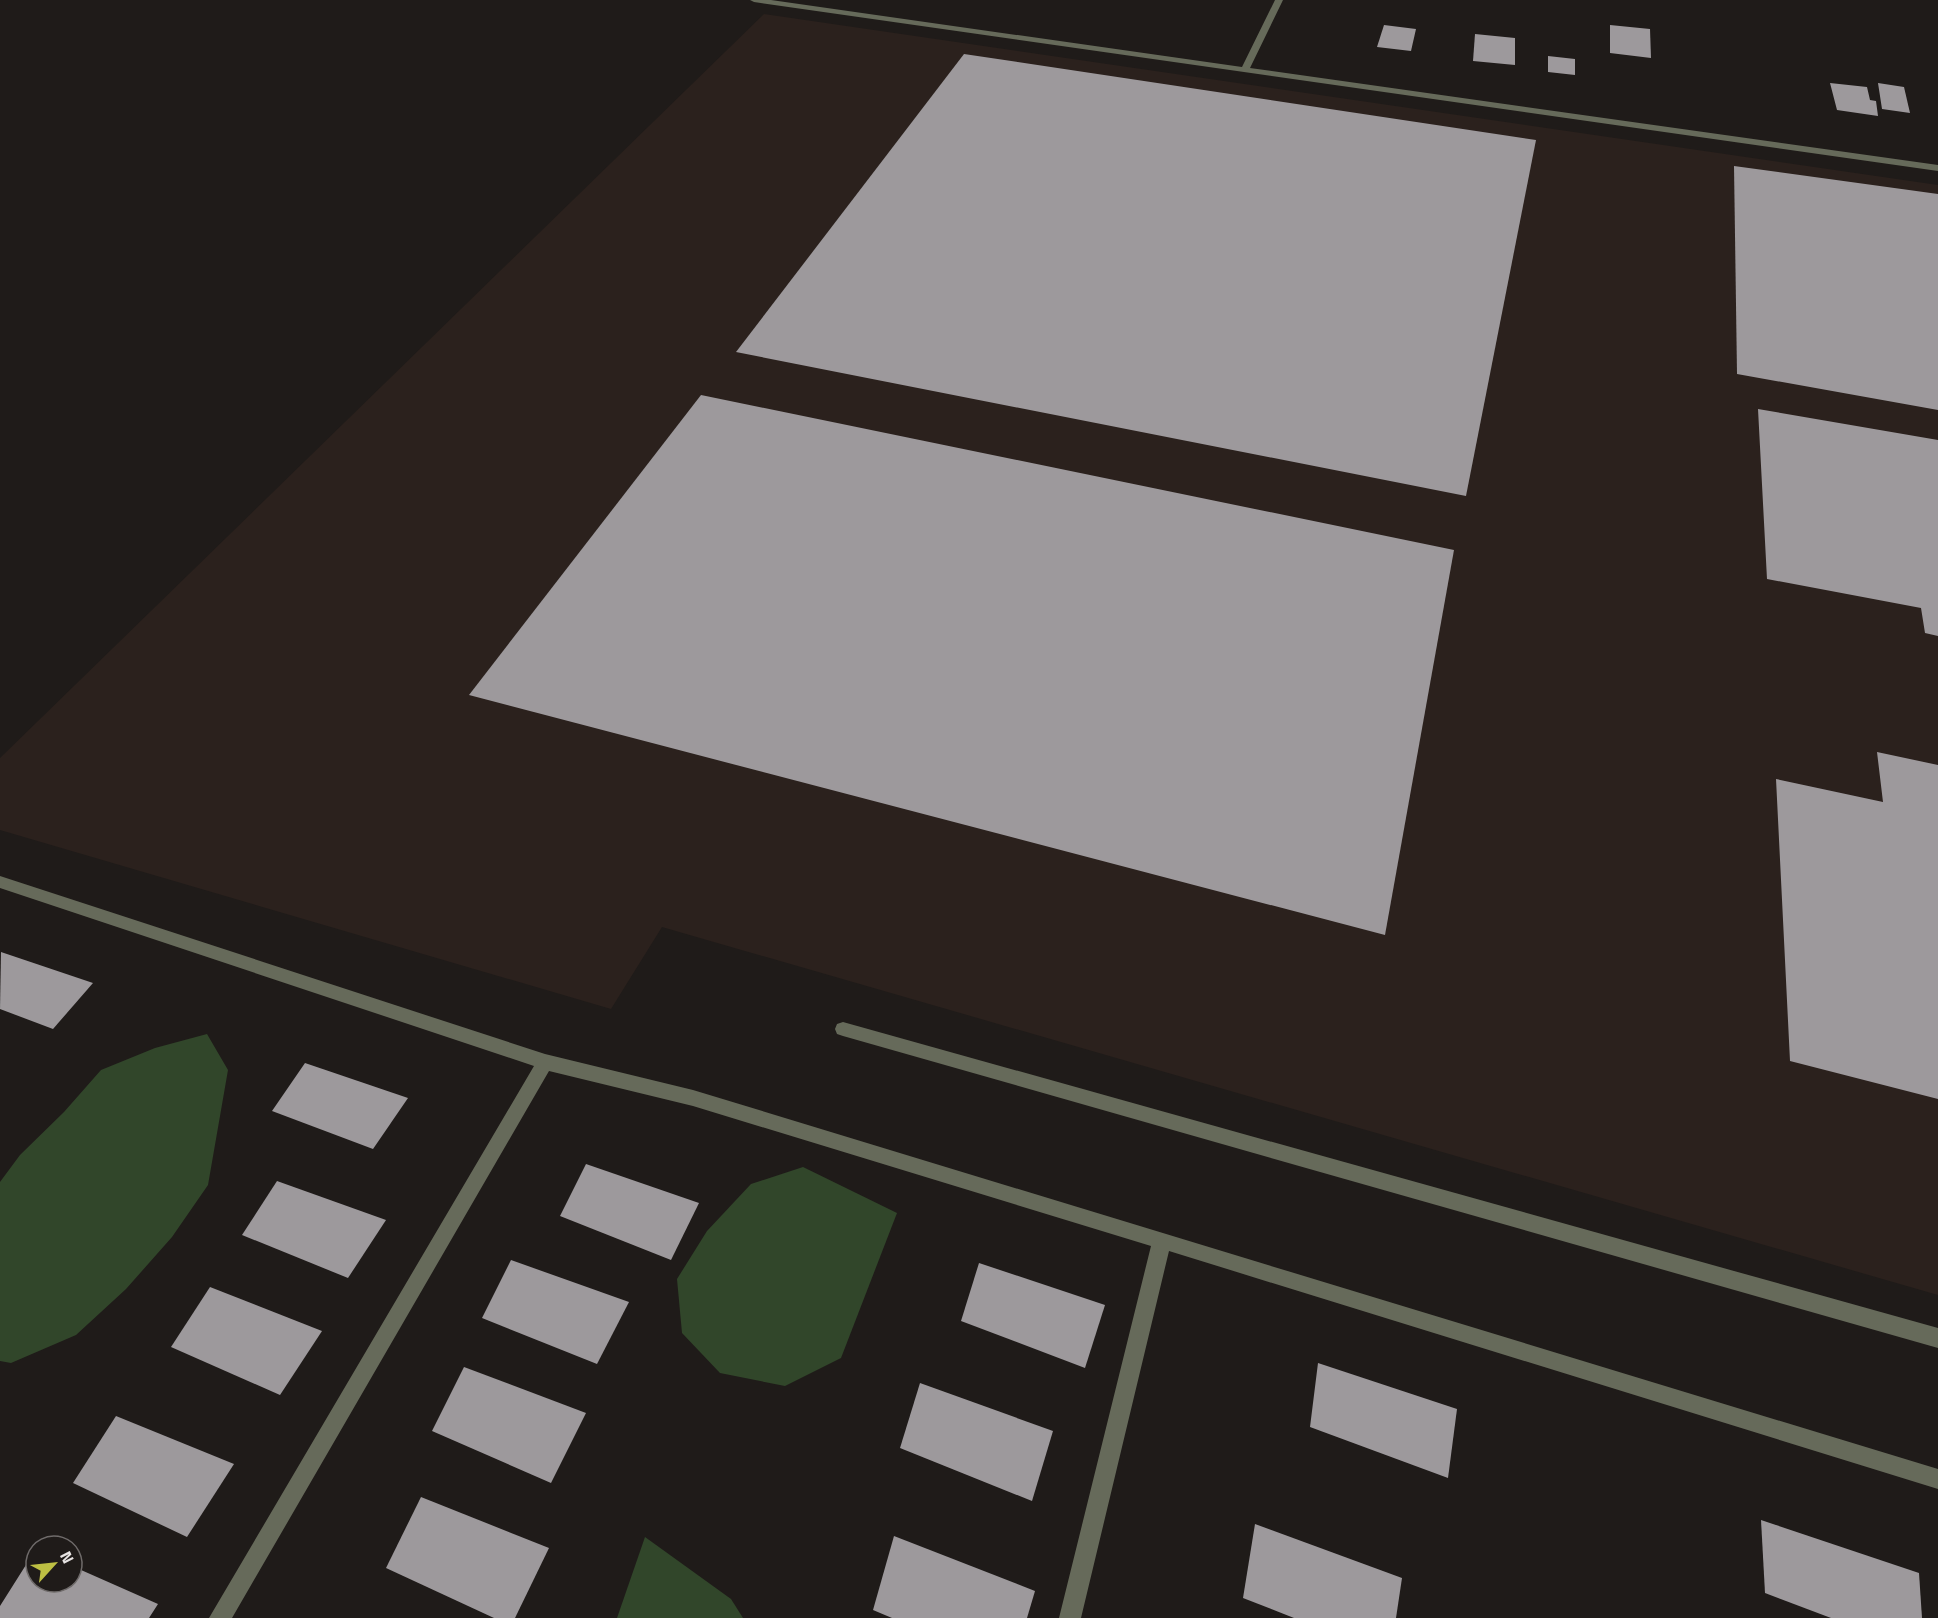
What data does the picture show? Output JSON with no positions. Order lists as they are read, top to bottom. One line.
{"north":"top right"}
